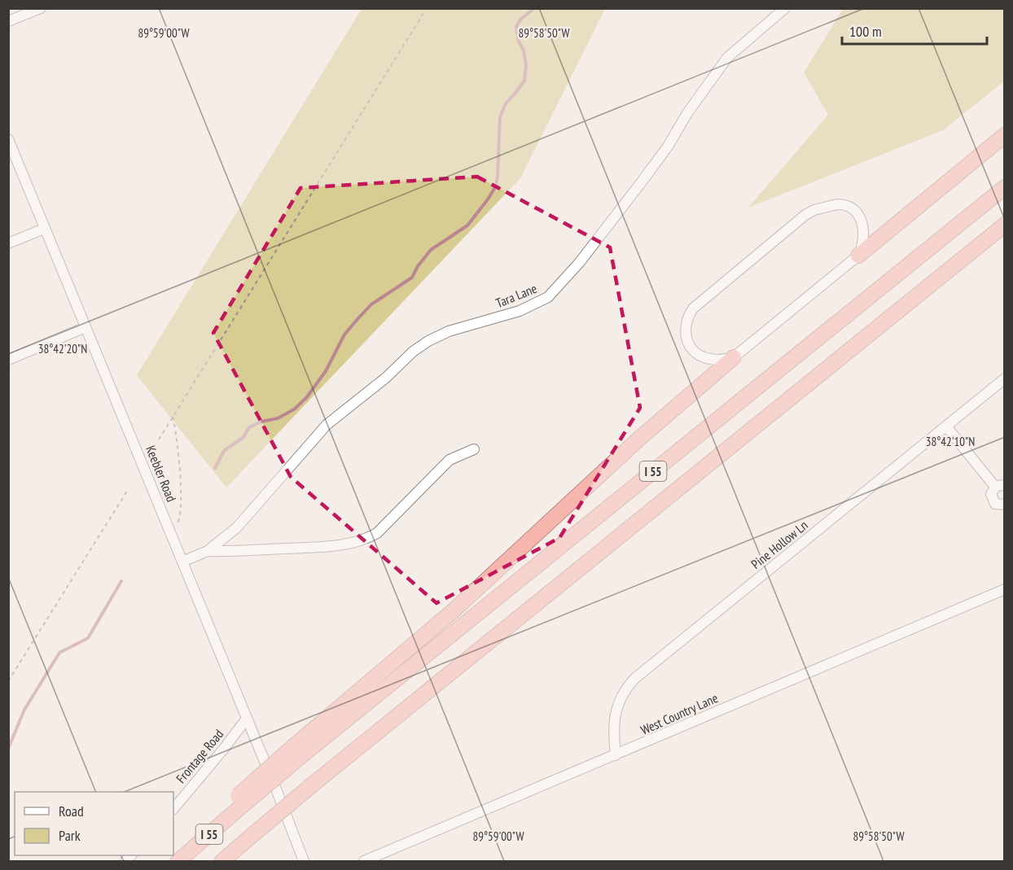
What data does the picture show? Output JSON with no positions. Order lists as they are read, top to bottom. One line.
{"streets":{"highway":["I 55"],"street":["Tara Lane","Keebler Road","Pine Hollow Ln","West Country Lane","Frontage Road"]},"crossings":[["Tara Lane","Keebler Road"],["Keebler Road","Frontage Road"],["Pine Hollow Ln","West Country Lane"]],"legend":["Road","Park"],"scale_bar":"100 m","coordinates":["89°59'00\"W","89°58'50\"W","38°42'20\"N","38°42'10\"N"]}
